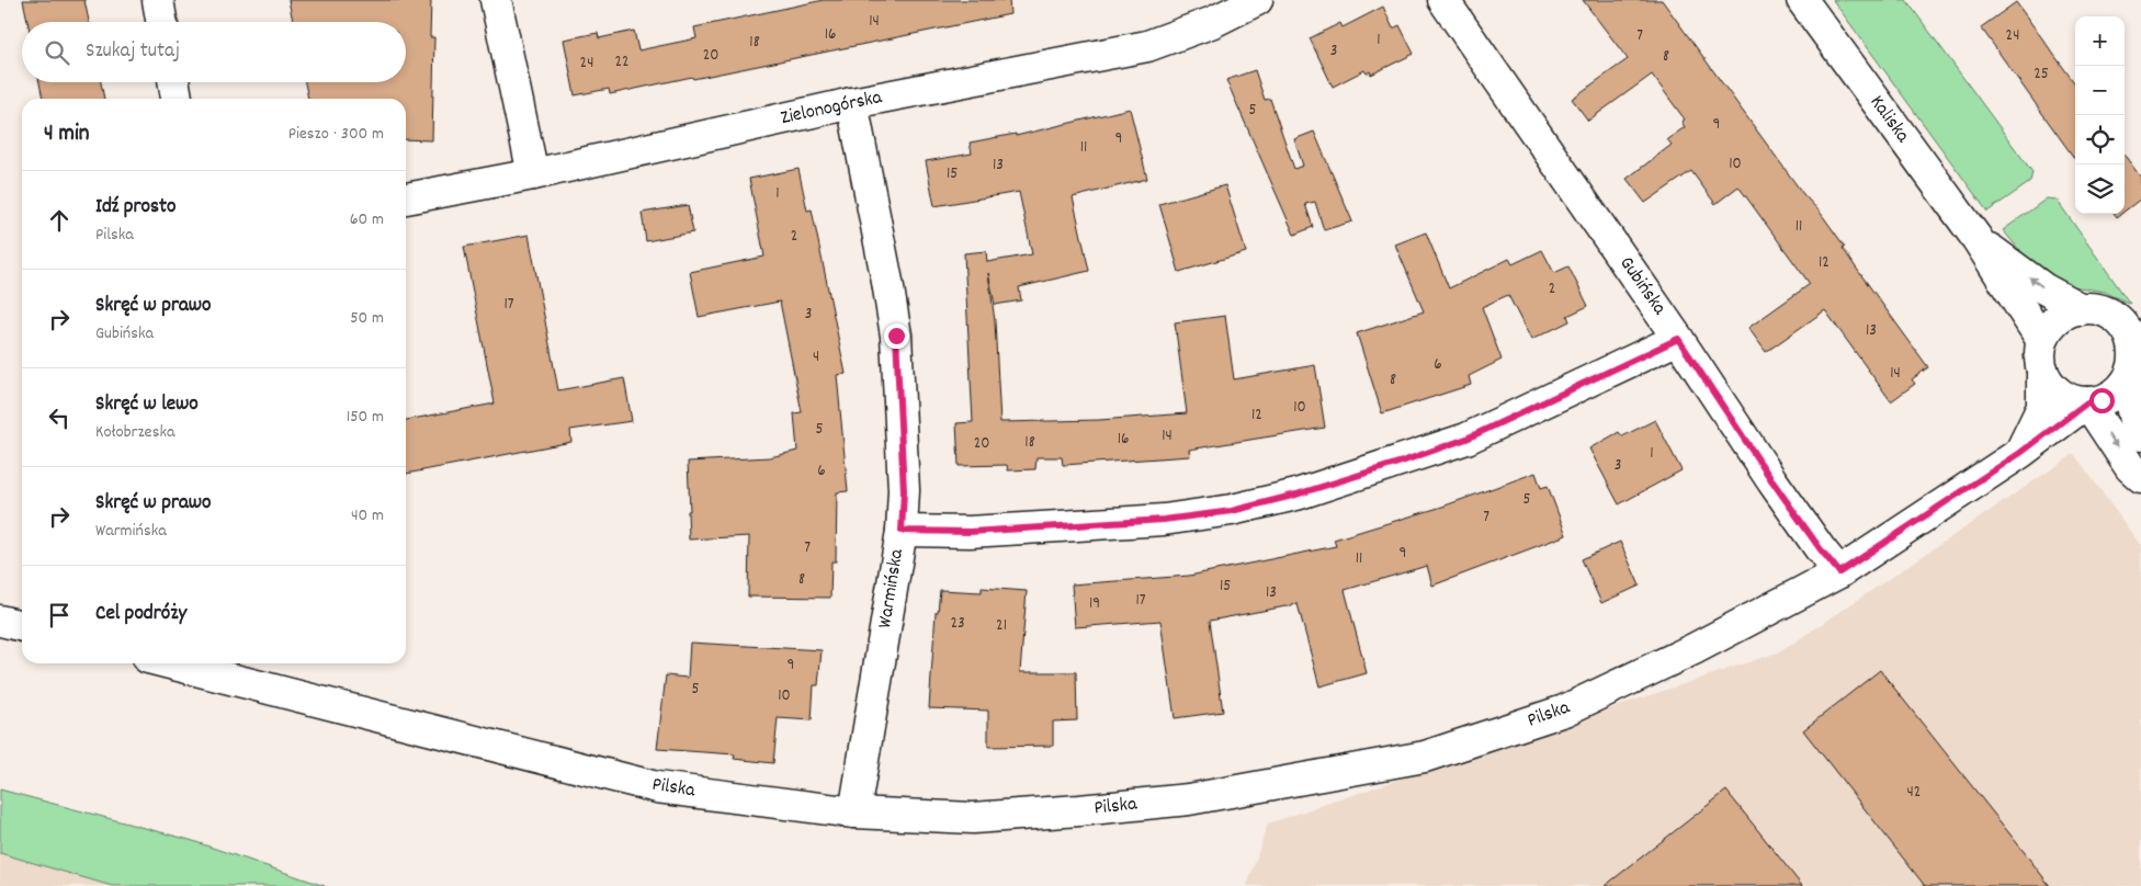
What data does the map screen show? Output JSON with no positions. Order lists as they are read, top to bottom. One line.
{"streets":{"street":["Zielonogórska","Kaliska","Gubińska","Warmińska","Pilska"]},"crossings":[["Zielonogórska","Warmińska"],["Kaliska","Pilska"],["Gubińska","Pilska"],["Warmińska","Pilska"]],"house_numbers":["14","16","7","24","1","18","3","20","8","22","24","25","5","9","9","11","10","13","15","1","11","2","12","2","17","3","13","4","6","14","8","10","12","5","14","16","18","20","1","3","6","5","7","7","9","11","8","15","13","17","19","23","21","9","5","10","42"],"page":{"map_buttons":["+","−"],"search":"Szukaj tutaj","heading":["4 min","Pieszo · 300 m"],"list":[["Idź prosto","Pilska","60 m"],["Skręć w prawo","Gubińska","50 m"],["Skręć w lewo","Kołobrzeska","150 m"],["Skręć w prawo","Warmińska","40 m"],"Cel podróży"]}}
